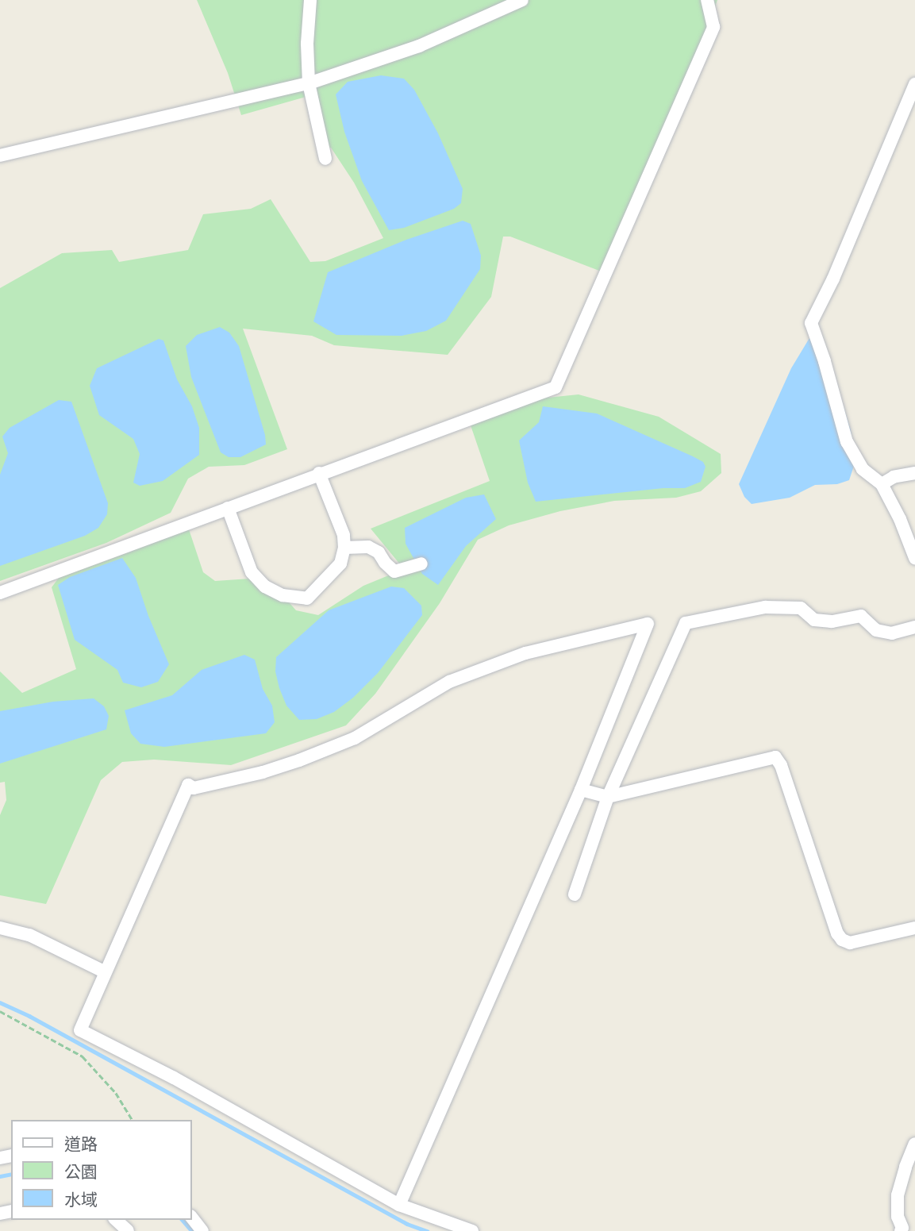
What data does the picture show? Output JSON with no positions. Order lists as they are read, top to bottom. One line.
{"legend":["道路","公園","水域"]}
